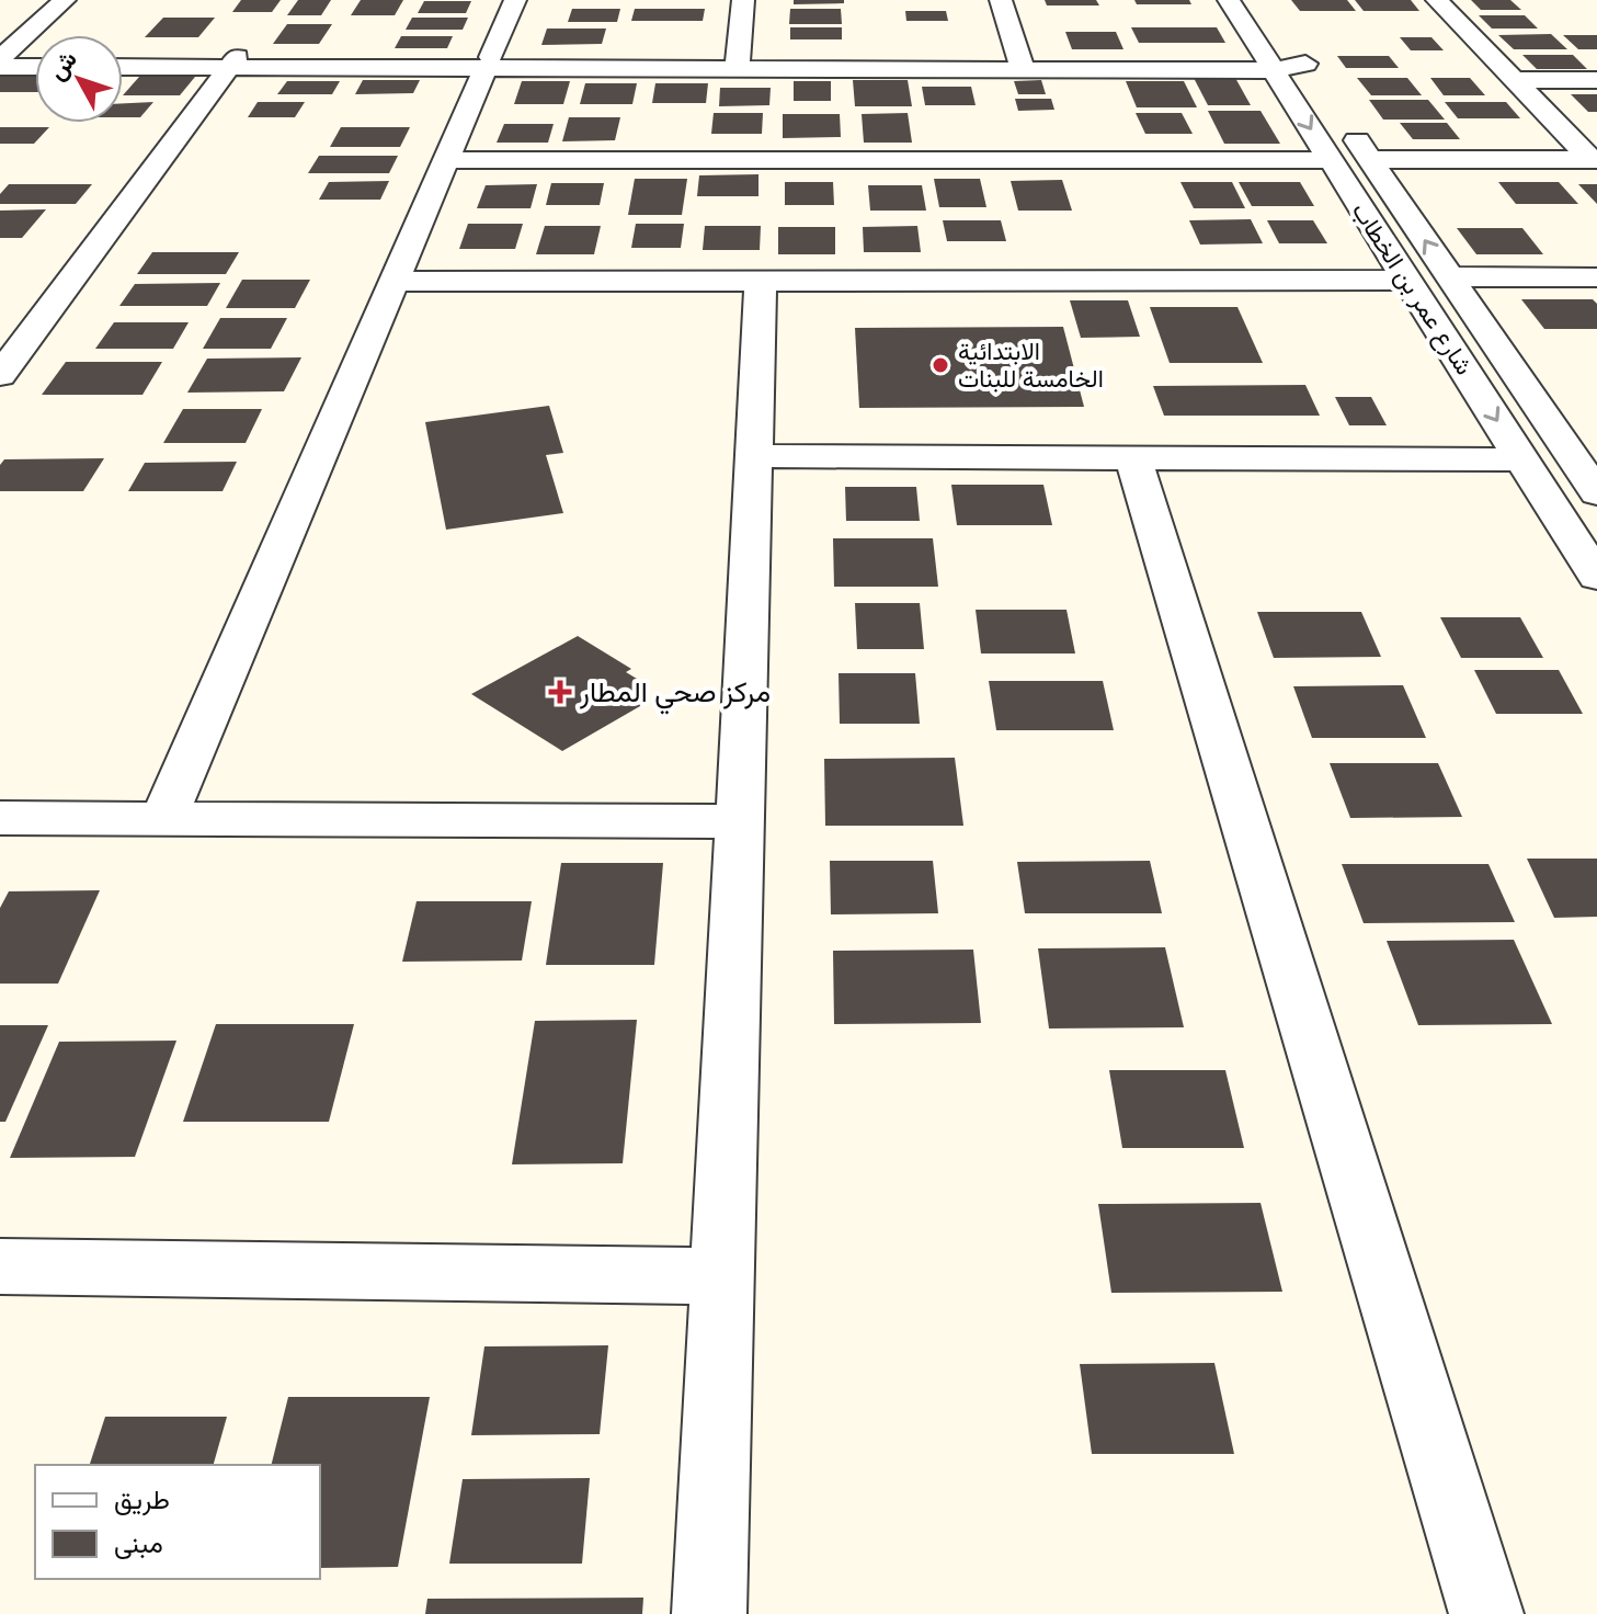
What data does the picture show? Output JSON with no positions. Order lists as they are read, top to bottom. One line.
{"streets":{"street":["شارع عمر بن الخطاب"]},"places":{"other":["الابتدائية الخامسة للبنات"],"health":["مركز صحي المطار"]},"legend":["طريق","مبنى"],"north":"top left"}
